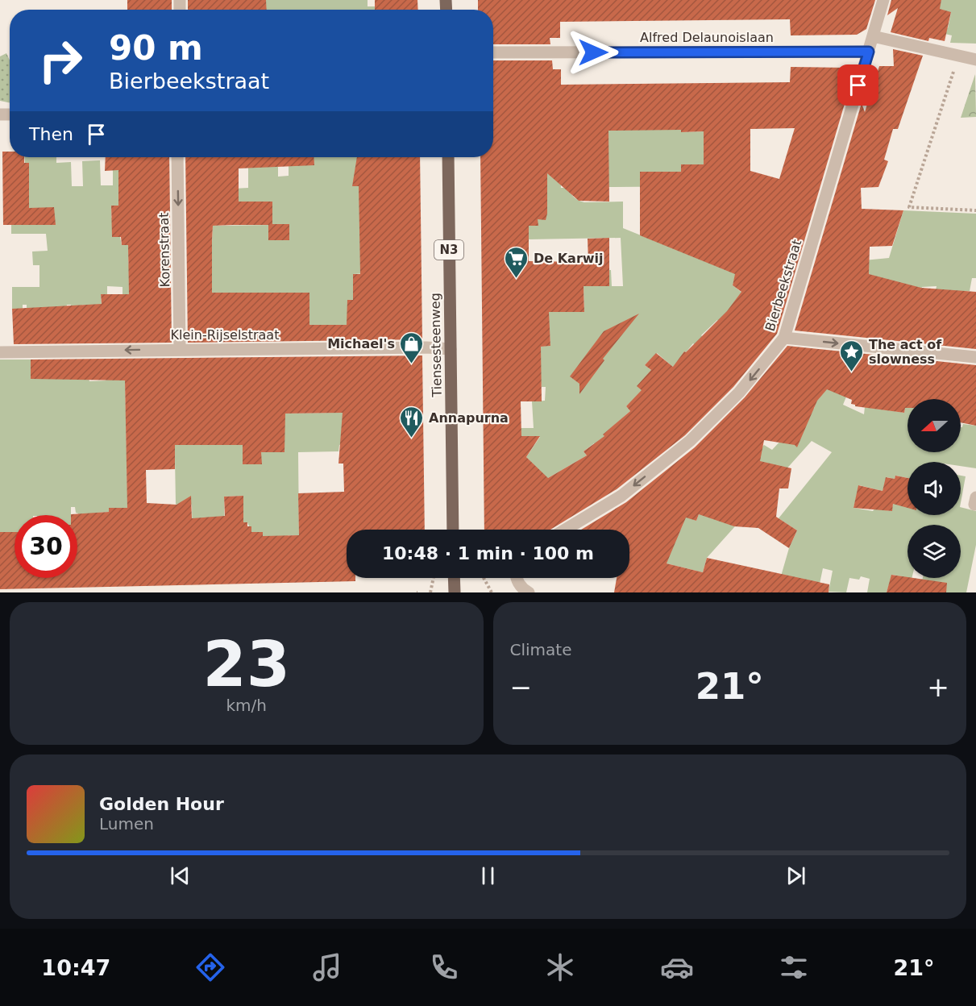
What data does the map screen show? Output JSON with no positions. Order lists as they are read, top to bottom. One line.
{"streets":{"main road":["N3","Tiensesteenweg"],"street":["Alfred Delaunoislaan","Korenstraat","Bierbeekstraat","Klein-Rijselstraat"]},"crossings":[["Alfred Delaunoislaan","Bierbeekstraat"],["Korenstraat","Klein-Rijselstraat"],["Klein-Rijselstraat","Tiensesteenweg"]],"one_way":["Korenstraat","Bierbeekstraat","Klein-Rijselstraat"],"places":{"supermarket":["De Karwij"],"shop":["Michael's"],"place":["The act of slowness"],"restaurant":["Annapurna"]},"north":"left","page":{"turn":["90 m","Bierbeekstraat"],"then":"Then","limit":"30","trip":"10:48 · 1 min · 100 m","tile":[["23","km/h"],"Climate"],"heat":["−","21°","+"],"song":["Golden Hour","Lumen"],"tabs":["10:47","21°"]}}
